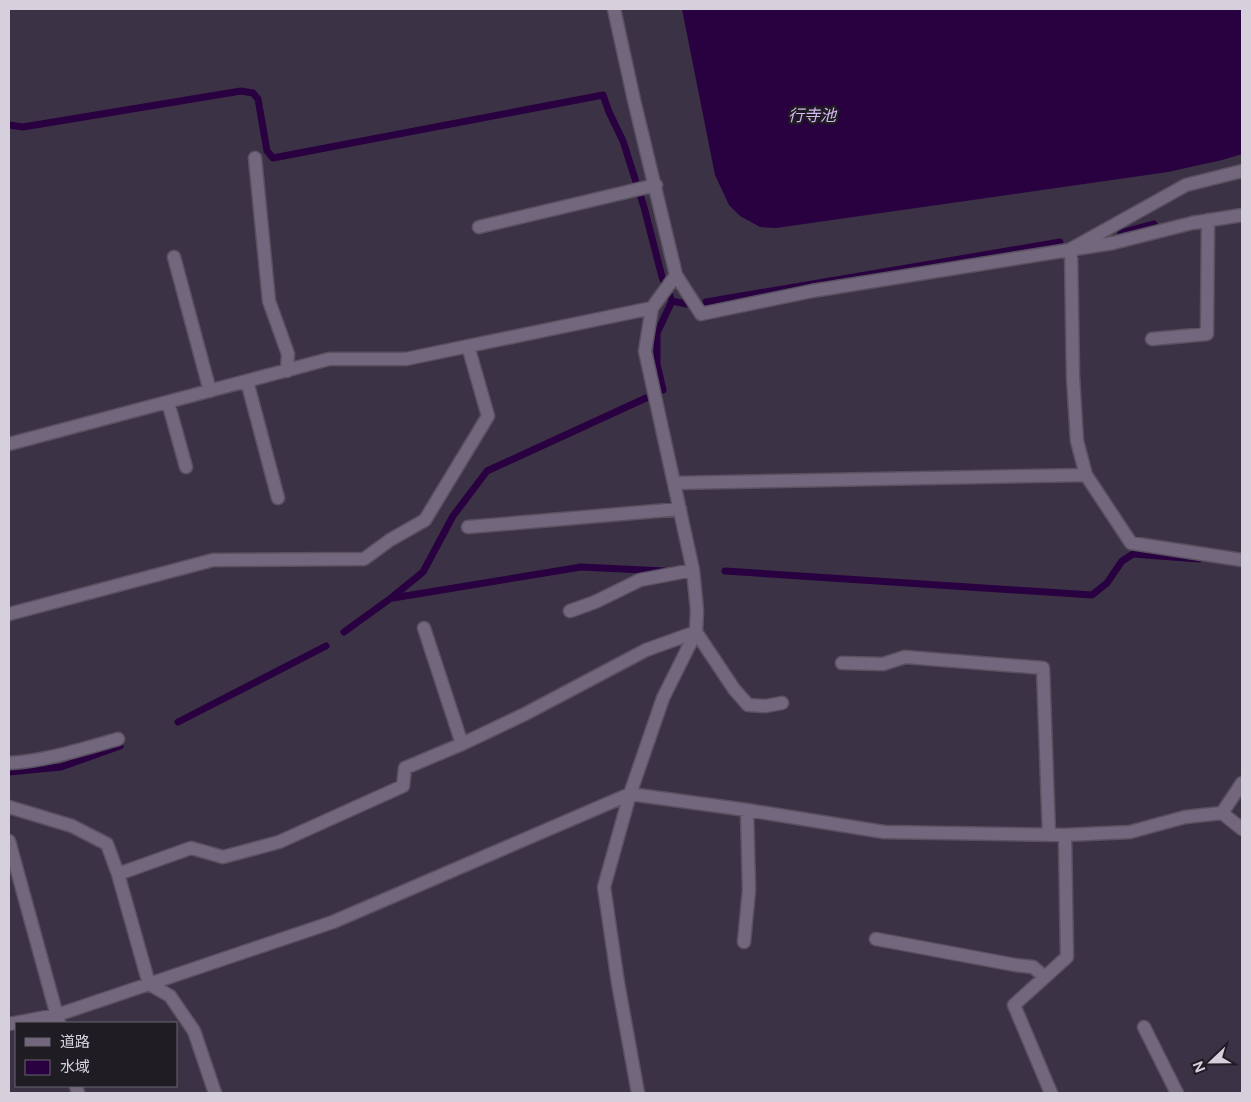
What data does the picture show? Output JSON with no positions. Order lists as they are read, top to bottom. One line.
{"water":["行寺池"],"legend":["道路","水域"],"north":"left"}
